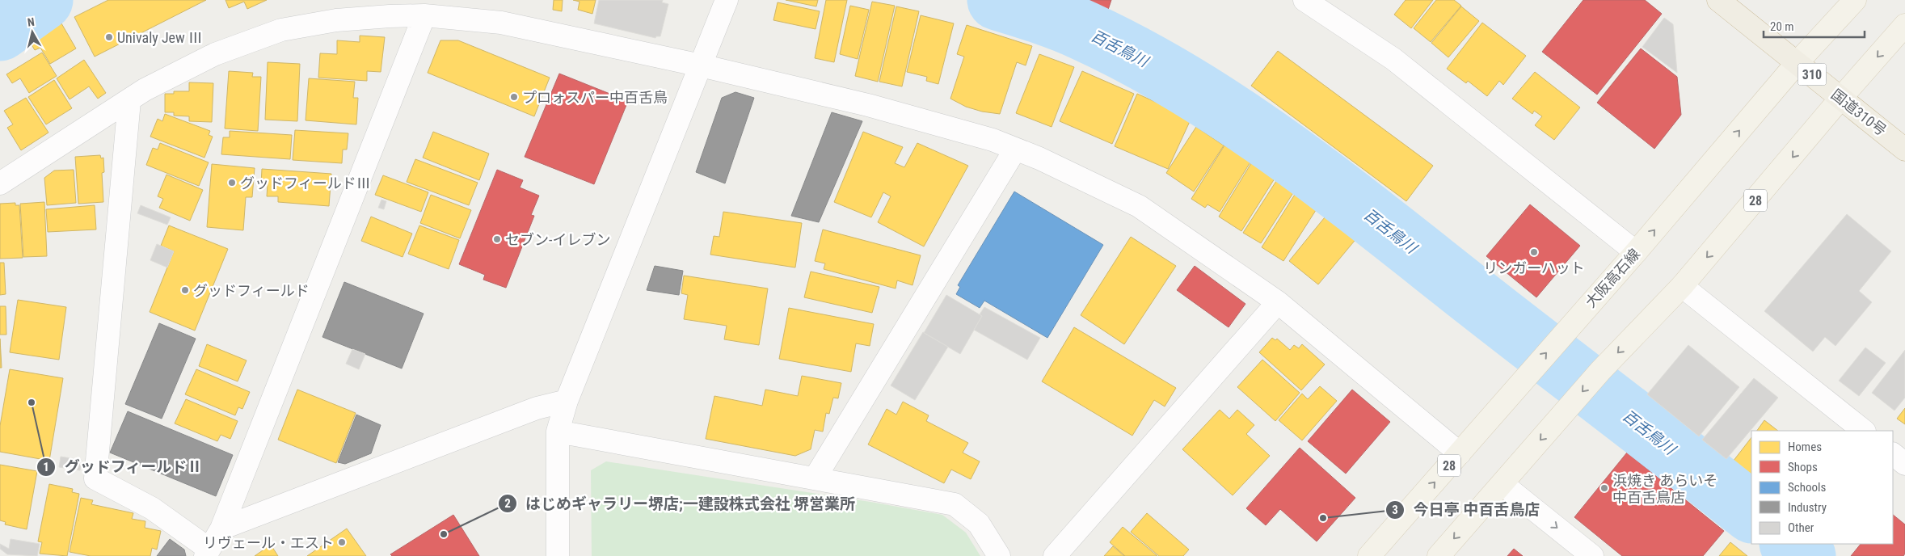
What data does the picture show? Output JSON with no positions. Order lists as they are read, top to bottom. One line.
{"streets":{"highway":["310","国道310号"],"main road":["28","大阪高石線"]},"crossings":[["国道310号","28"],["国道310号","大阪高石線"]],"water":["百舌鳥川"],"places":["Univaly Jew Ⅲ","プロォスパー中百舌鳥","グッドフィールドⅢ","セブン-イレブン","リンガーハット","グッドフィールド","グッドフィールドⅡ","浜焼き あらいそ 中百舌鳥店","今日亭 中百舌鳥店","はじめギャラリー堺店;一建設株式会社 堺営業所","リヴェール・エスト"],"legend":["Homes","Shops","Schools","Industry","Other"],"scale_bar":"20 m","north":"top"}
